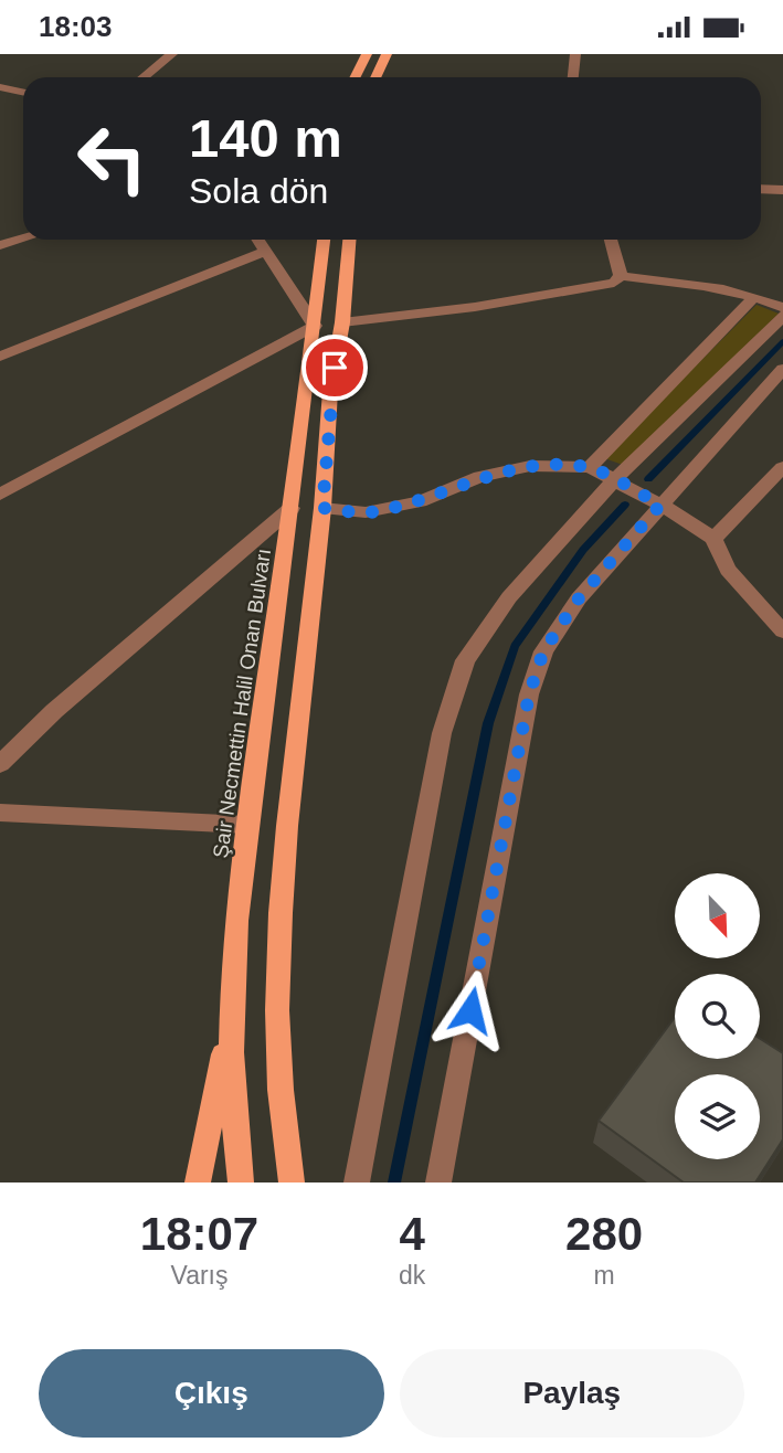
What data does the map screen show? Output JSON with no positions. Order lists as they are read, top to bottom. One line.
{"streets":{"main road":["Şair Necmettin Halil Onan Bulvarı"]},"north":"bottom right","page":{"status":"18:03","turn":["140 m","Sola dön"],"eta":["18:07","Varış","4","dk","280","m"],"buttons":["Çıkış","Paylaş"]}}
